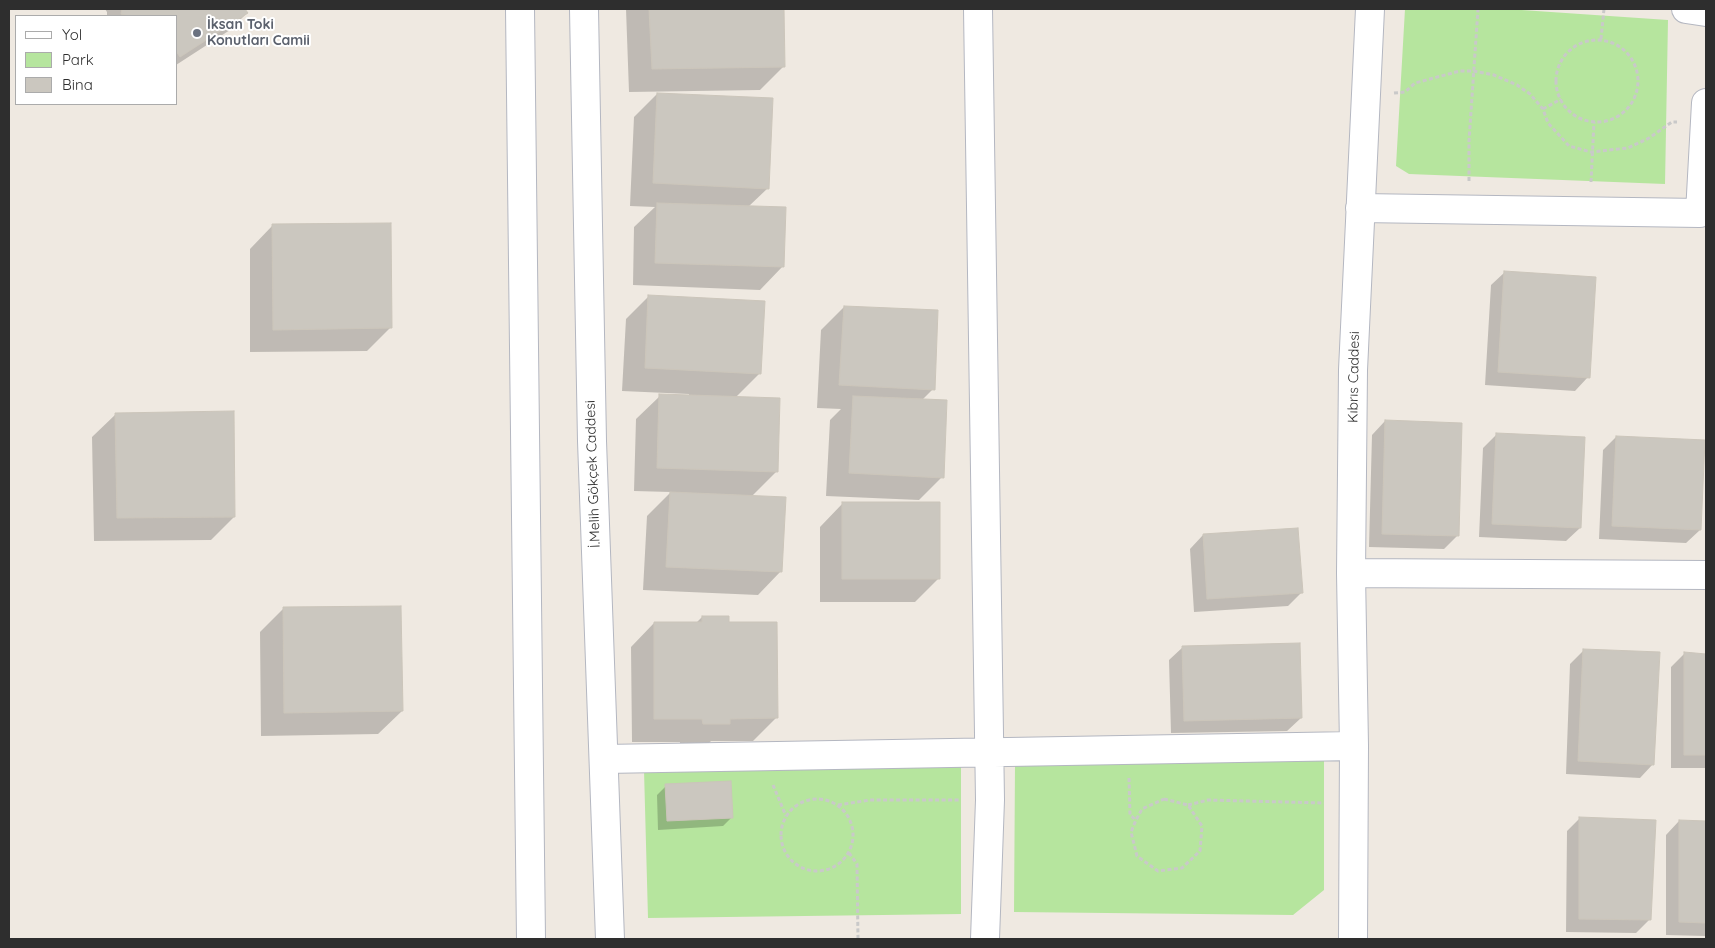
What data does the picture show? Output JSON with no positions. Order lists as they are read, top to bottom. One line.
{"streets":{"street":["Kıbrıs Caddesi","İ.Melih Gökçek Caddesi"]},"places":["İksan Toki Konutları Camii"],"legend":["Yol","Park","Bina"]}
